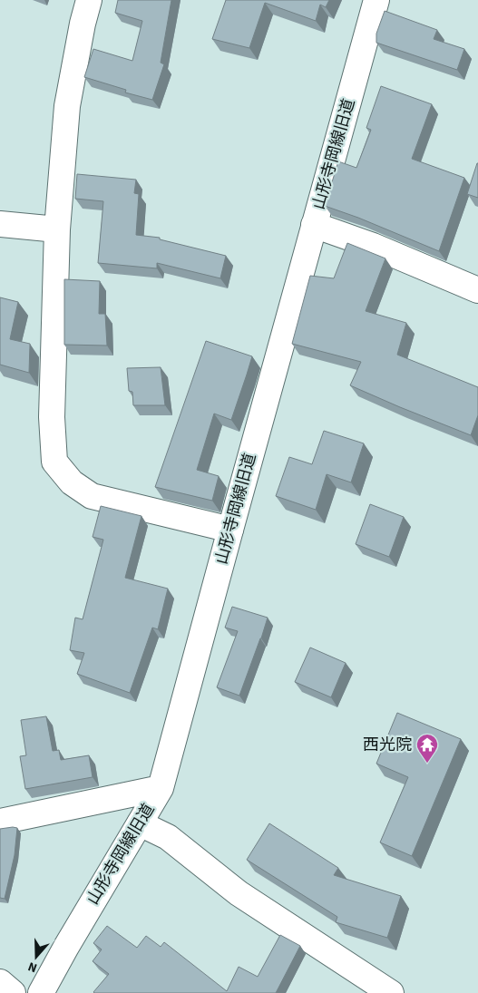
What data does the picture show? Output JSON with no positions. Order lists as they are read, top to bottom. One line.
{"streets":{"street":["山形寺岡線旧道"]},"places":{"temple":["西光院"]},"north":"bottom"}
